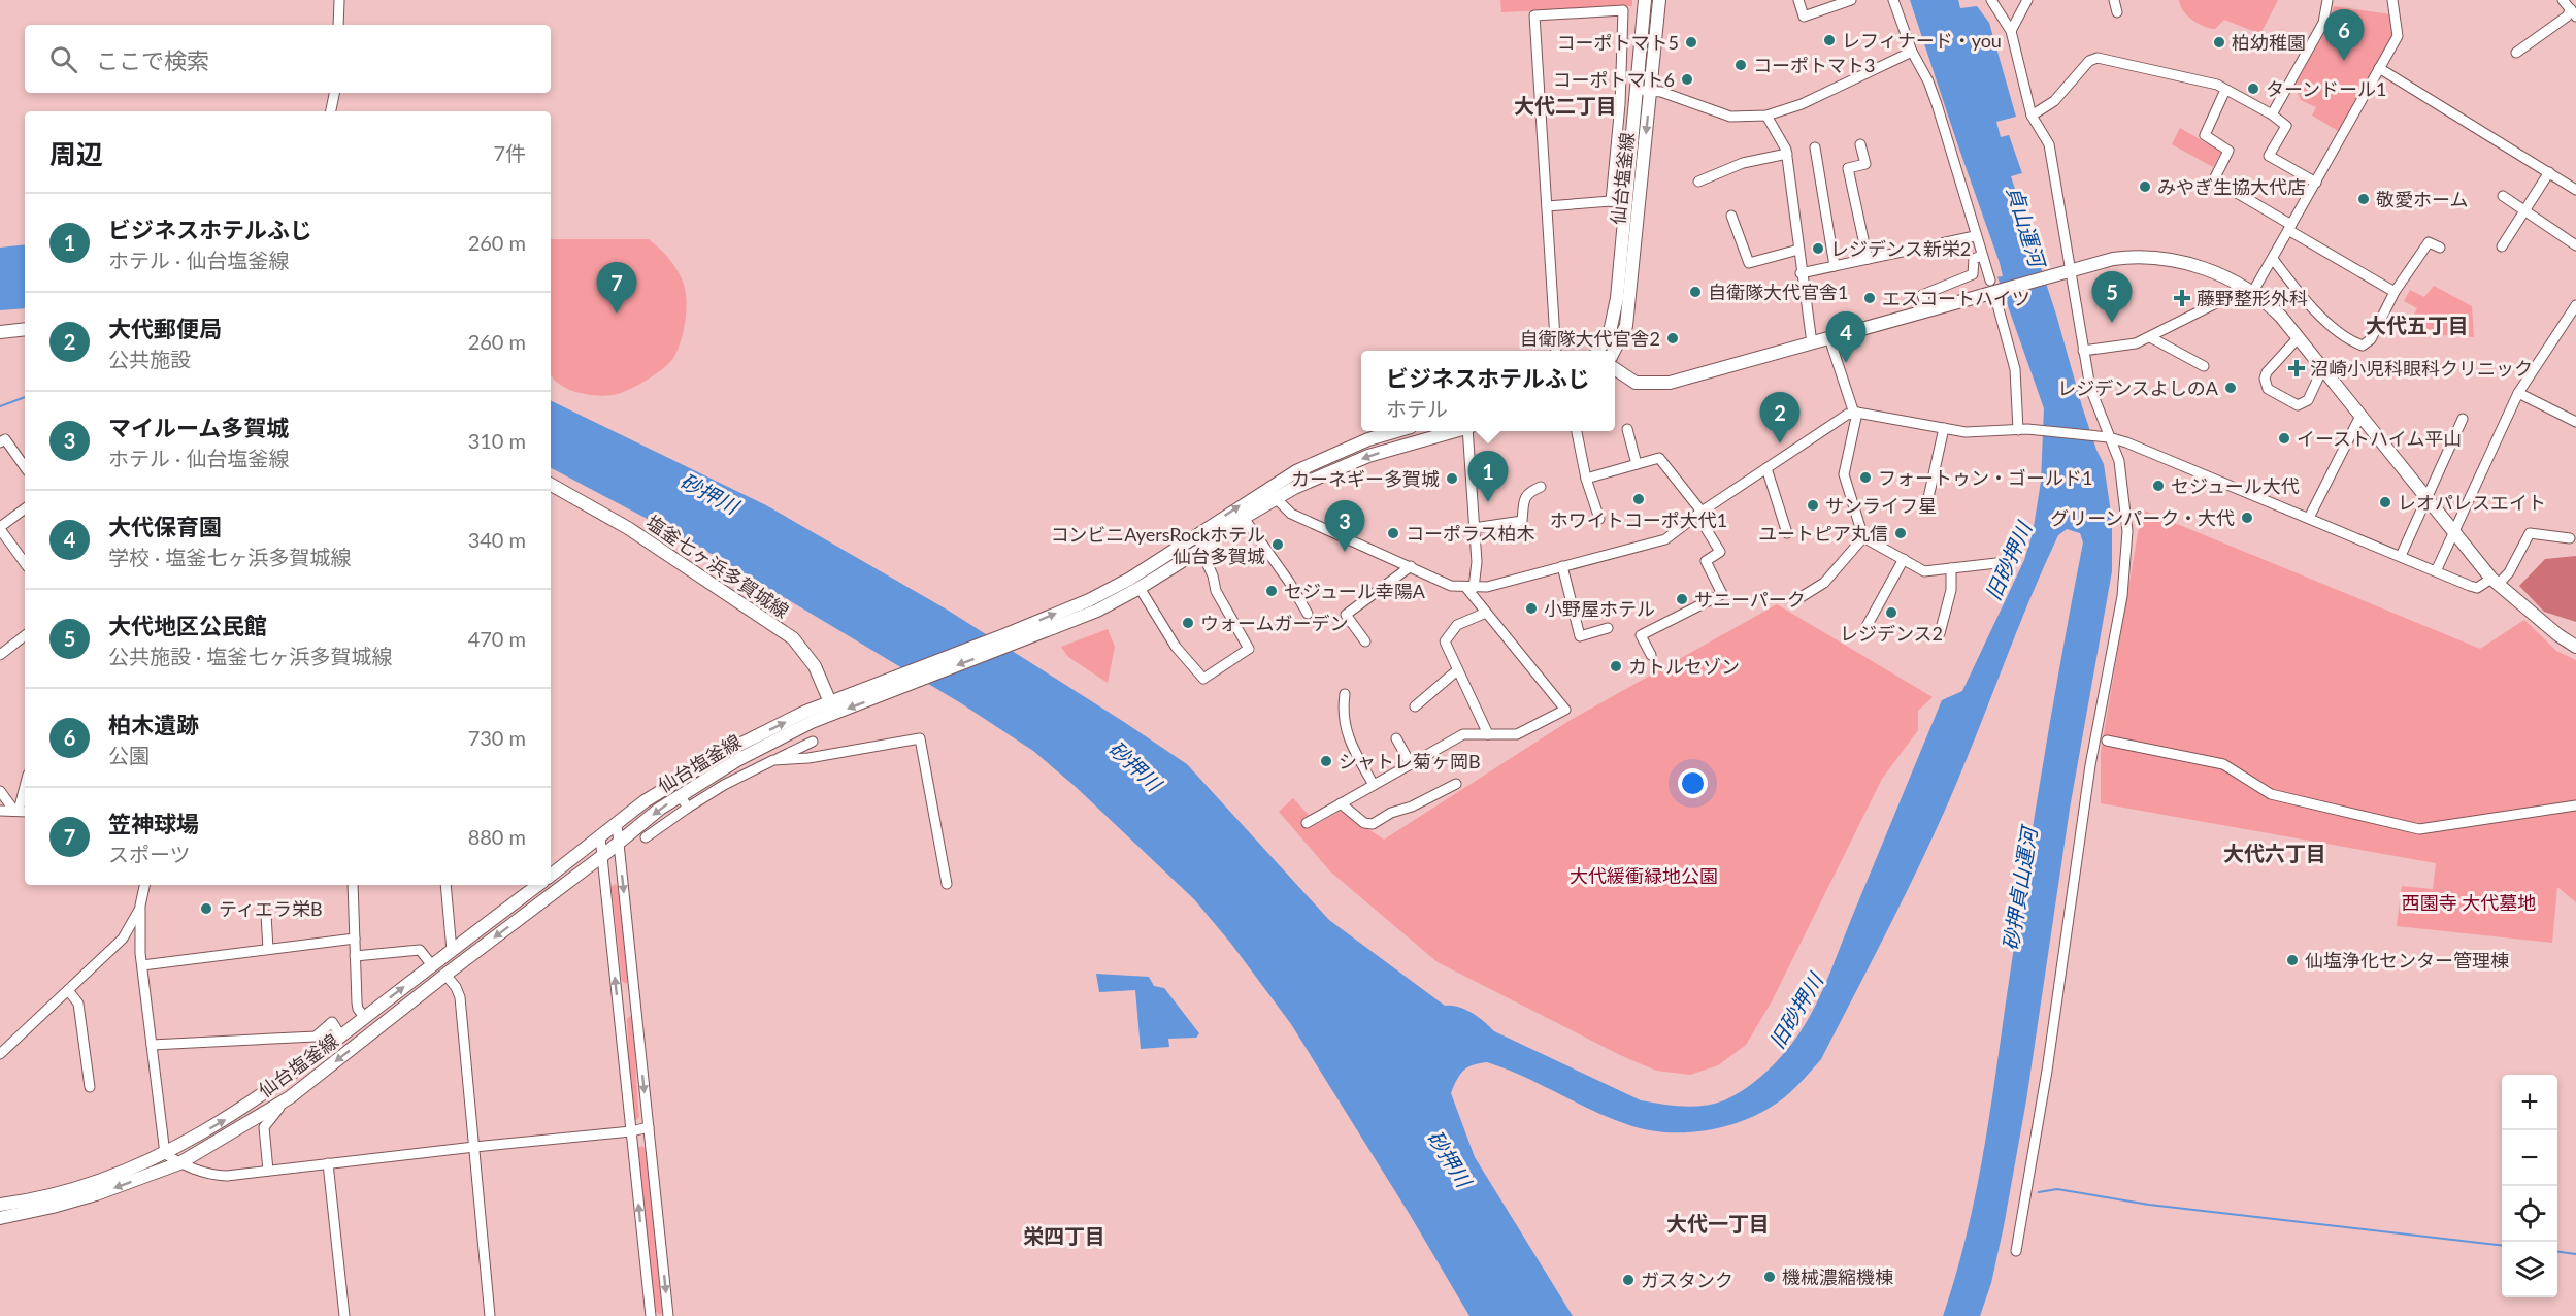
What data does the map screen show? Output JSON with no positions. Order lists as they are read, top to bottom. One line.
{"streets":{"main road":["仙台塩釜線","塩釜七ヶ浜多賀城線"]},"crossings":[["仙台塩釜線","塩釜七ヶ浜多賀城線"]],"districts":["大代二丁目","大代五丁目","大代六丁目","大代一丁目","栄四丁目"],"water":["貞山運河","砂押川","旧砂押川","砂押貞山運河"],"parks":["大代緩衝緑地公園","西園寺 大代墓地"],"places":{"other":["レフィナード・you","コーポトマト5","柏幼稚園","コーポトマト3","コーポトマト6","ターンドール1","みやぎ生協大代店","敬愛ホーム","レジデンス新栄2","自衛隊大代官舎1","エスコートハイツ","自衛隊大代官舎2","レジデンスよしのA","イーストハイム平山","フォートゥン・ゴールド1","カーネギー多賀城","セジュール大代","ホワイトコーポ大代1","レオパレスエイト","サンライフ星","グリーンパーク・大代","コーポラス柏木","ユートピア丸信","コンビニAyersRockホテル 仙台多賀城","セジュール幸陽A","サニーパーク","小野屋ホテル","レジデンス2","ウォームガーデン","カトルセゾン","シャトレ菊ヶ岡B","ティエラ栄B","仙塩浄化センター管理棟","機械濃縮機棟","ガスタンク"],"health":["藤野整形外科","沼崎小児科眼科クリニック"]},"page":{"pins":["6","7","5","4","2","1","3"],"search":"ここで検索","heading":["周辺","7件"],"list":[{"mark":"1","name":"ビジネスホテルふじ","note":"ホテル · 仙台塩釜線","value":"260 m"},{"mark":"2","name":"大代郵便局","note":"公共施設","value":"260 m"},{"mark":"3","name":"マイルーム多賀城","note":"ホテル · 仙台塩釜線","value":"310 m"},{"mark":"4","name":"大代保育園","note":"学校 · 塩釜七ヶ浜多賀城線","value":"340 m"},{"mark":"5","name":"大代地区公民館","note":"公共施設 · 塩釜七ヶ浜多賀城線","value":"470 m"},{"mark":"6","name":"柏木遺跡","note":"公園","value":"730 m"},{"mark":"7","name":"笠神球場","note":"スポーツ","value":"880 m"}],"popup":["ビジネスホテルふじ","ホテル"],"map_buttons":["+","−"]}}
